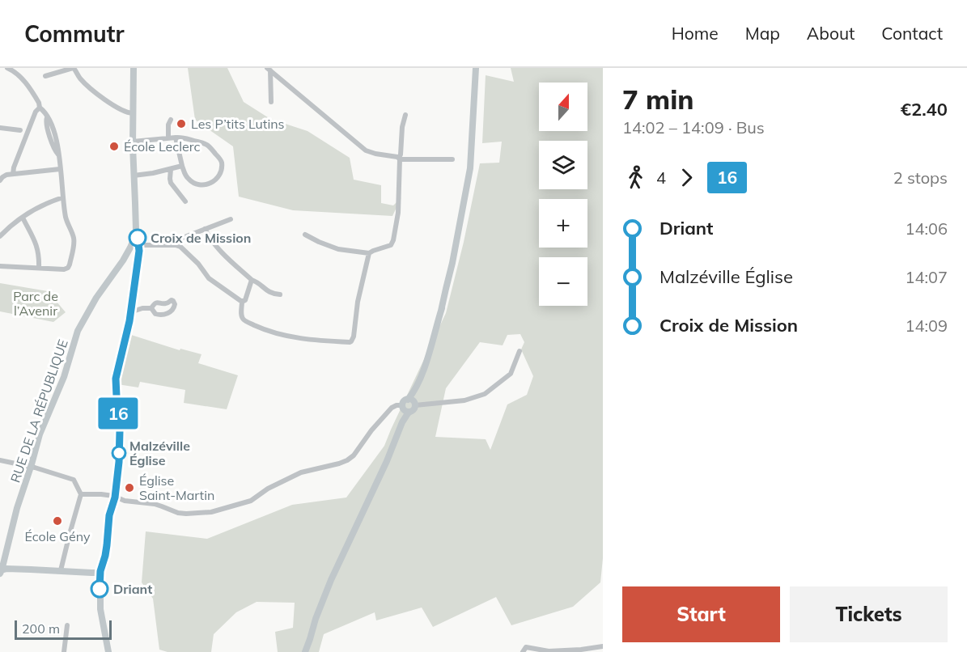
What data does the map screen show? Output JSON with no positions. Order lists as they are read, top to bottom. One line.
{"streets":{"main road":["RUE DE LA RÉPUBLIQUE"]},"parks":["Parc de l’Avenir"],"places":["Les P’tits Lutins","École Leclerc","Croix de Mission","Malzéville Église","Église Saint-Martin","École Gény","Driant"],"lines":["bus line 16"],"scale_bar":"200 m","north":"top","page":{"header":"Commutr","nav":["Home","Map","About","Contact"],"on_map":"16","heading":["7 min","14:02 – 14:09 · Bus","€2.40"],"map_buttons":["+","−"],"legs":["4","16","2 stops"],"list":[{"name":"Driant","value":"14:06"},{"name":"Malzéville Église","value":"14:07"},{"name":"Croix de Mission","value":"14:09"}],"buttons":["Start","Tickets"],"scale":"200 m"}}
